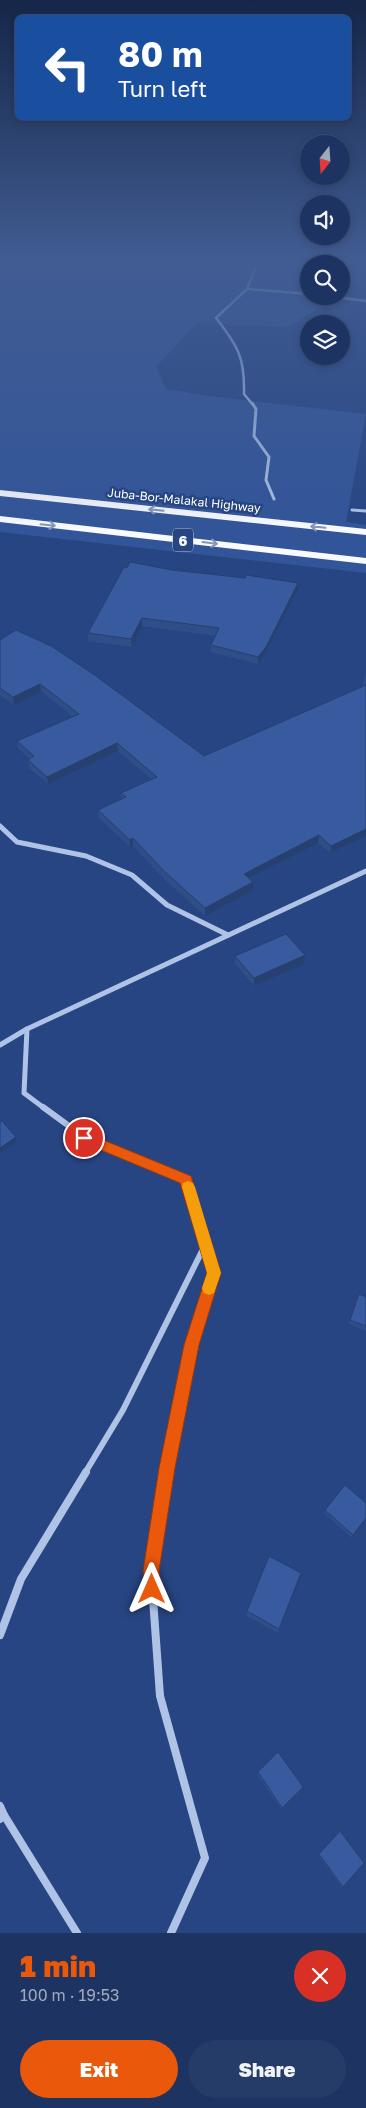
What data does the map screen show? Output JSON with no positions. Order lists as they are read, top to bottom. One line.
{"streets":{"highway":["Juba-Bor-Malakal Highway","6"]},"north":"bottom","page":{"turn":["80 m","Turn left"],"heading":["1 min","100 m · 19:53"],"buttons":["Exit","Share"]}}
